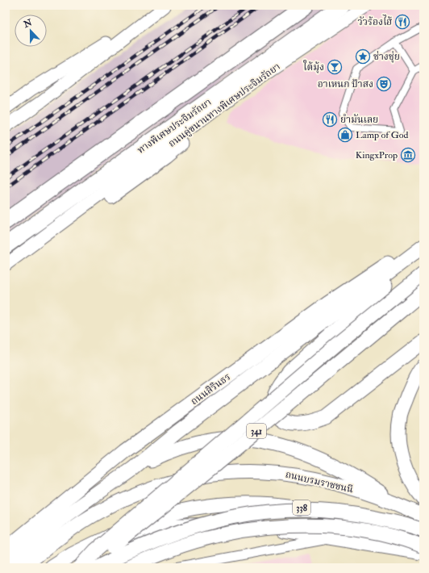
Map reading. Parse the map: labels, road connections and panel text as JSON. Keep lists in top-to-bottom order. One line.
{"streets":{"highway":["ทางพิเศษประจิมรัถยา"],"main road":["ถนนคู่ขนานทางพิเศษประจิมรัถยา","ถนนสิรินธร","341","ถนนบรมราชชนนี","338"]},"places":{"restaurant":["วัวร้องไฮ้","ยำมันเลย"],"place":["ช่างชุ่ย"],"bar":["ใต้มุ้ง"],"theatre":["อาเหนก ป้าสง"],"shop":["Lamp of God"],"museum":["KingxProp"]},"north":"top"}
